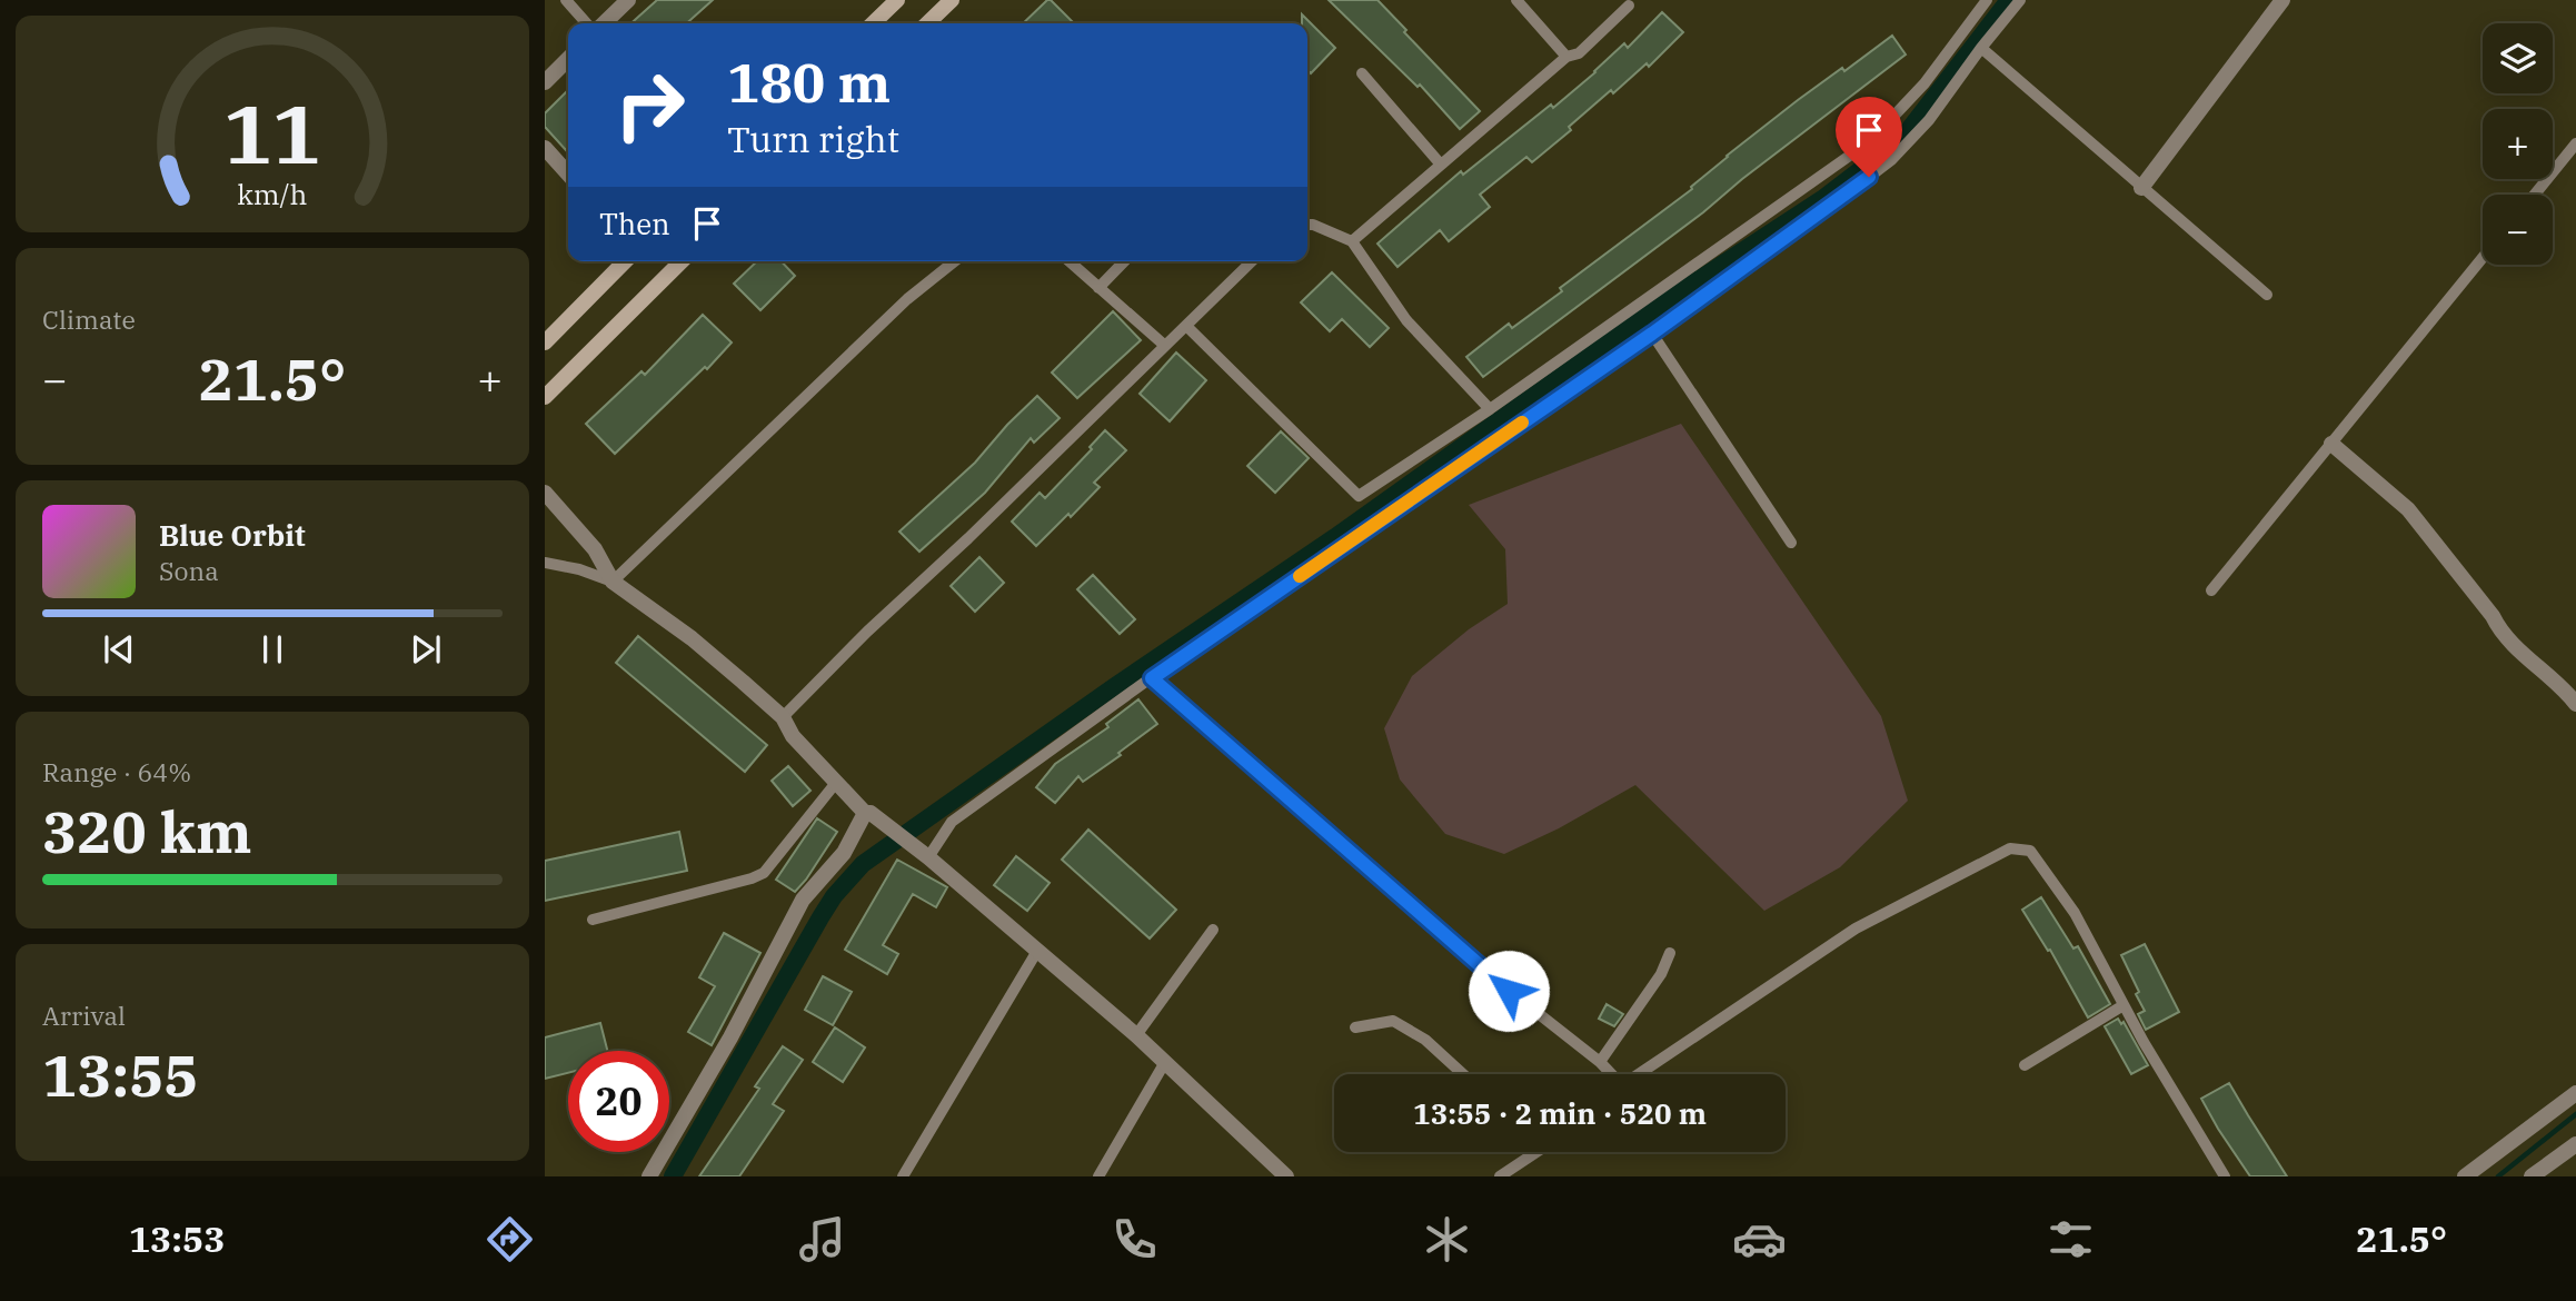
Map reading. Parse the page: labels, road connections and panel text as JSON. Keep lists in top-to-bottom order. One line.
{"page":{"map_buttons":["+","−"],"turn":["180 m","Turn right"],"then":"Then","tile":["Climate",["Range · 64%","320 km"],["Arrival","13:55"]],"heat":["−","21.5°","+"],"song":["Blue Orbit","Sona"],"limit":"20","trip":"13:55 · 2 min · 520 m","tabs":["13:53","21.5°"],"gauge":["11","km/h"]}}
